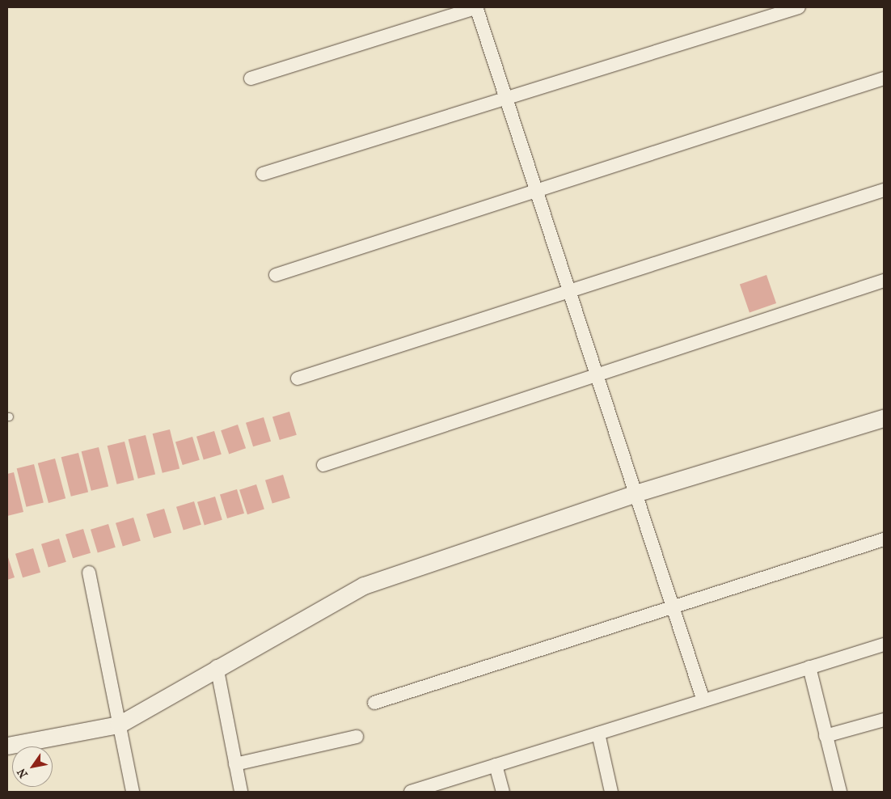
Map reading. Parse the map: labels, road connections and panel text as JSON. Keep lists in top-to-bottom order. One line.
{"north":"bottom left"}
